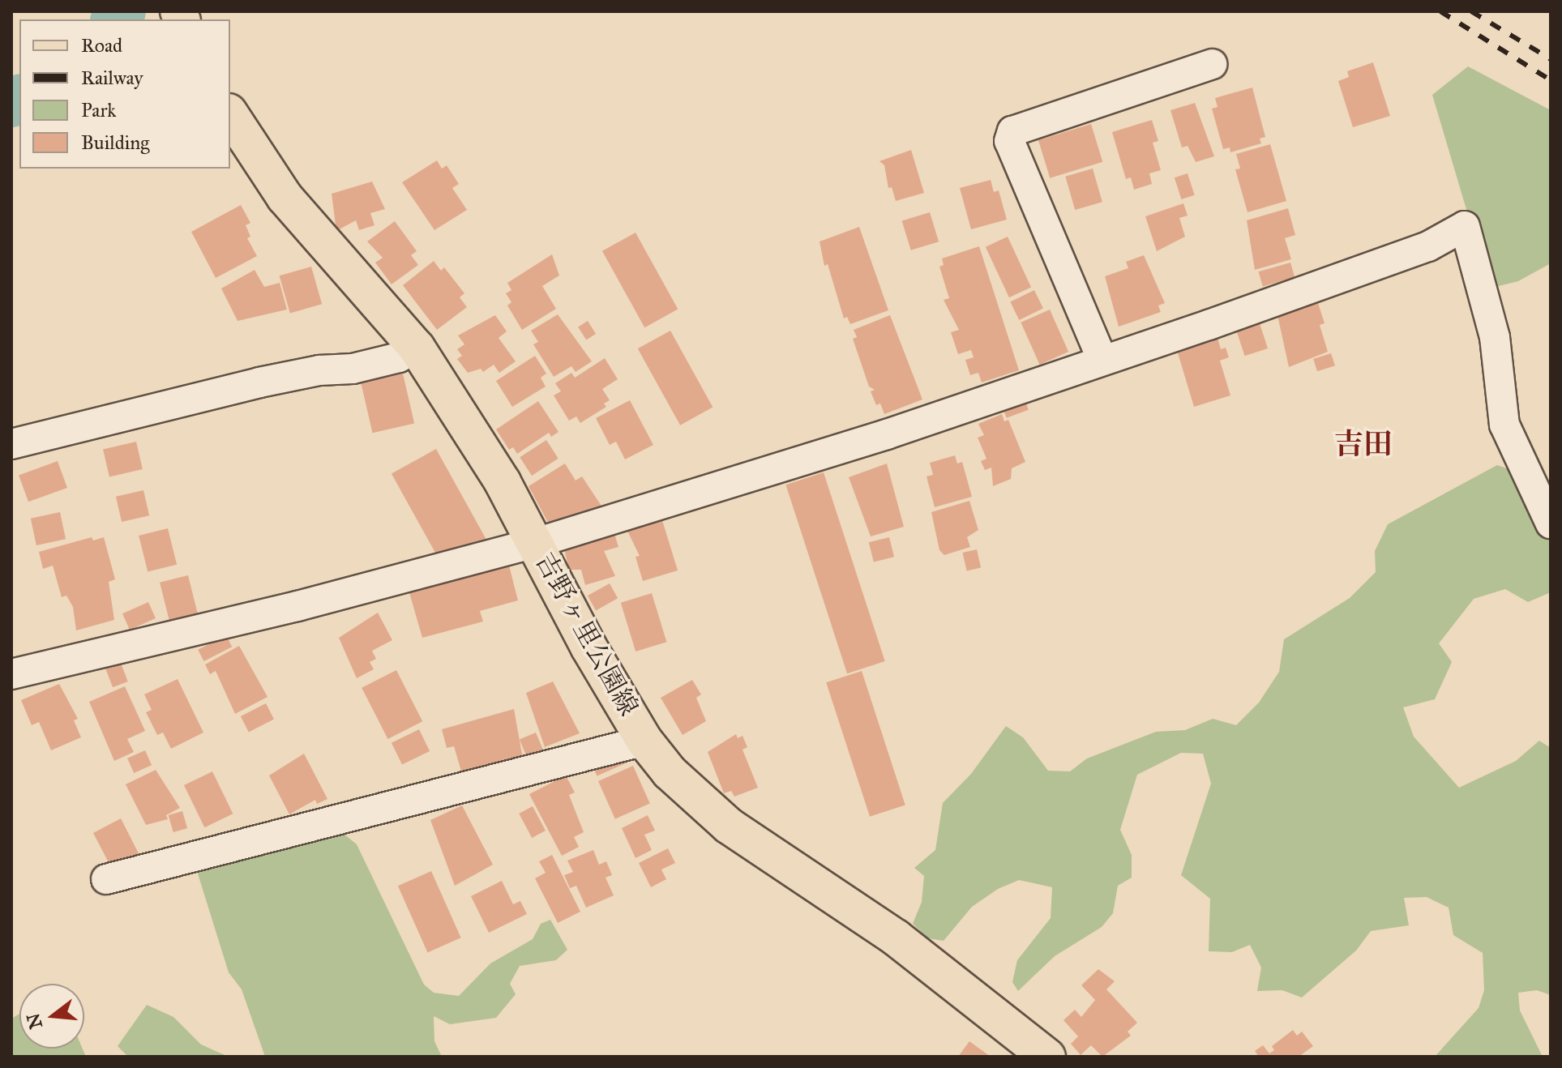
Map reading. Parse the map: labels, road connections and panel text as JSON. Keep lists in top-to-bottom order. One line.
{"streets":{"main road":["吉野ヶ里公園線"]},"districts":["吉田"],"legend":["Road","Railway","Park","Building"],"north":"left"}
